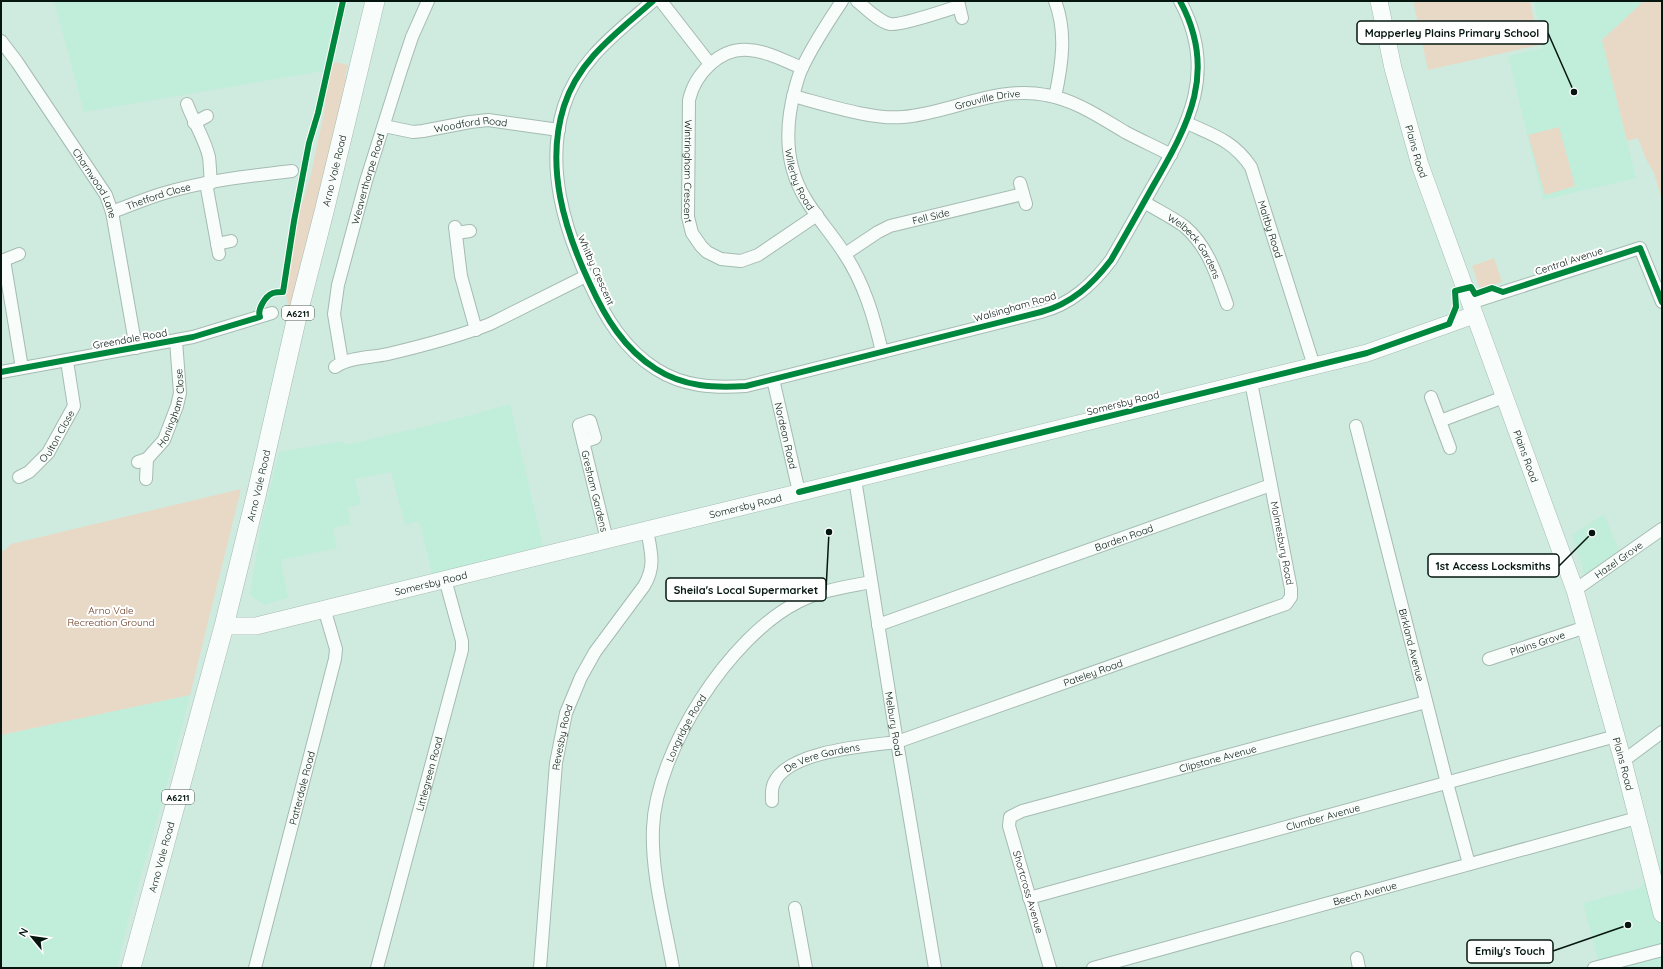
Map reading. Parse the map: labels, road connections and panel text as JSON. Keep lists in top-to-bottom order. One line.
{"streets":{"main road":["Arno Vale Road","A6211"],"street":["Grouville Drive","Woodford Road","Plains Road","Wintringham Crescent","Willerby Road","Weaverthorpe Road","Charnwood Lane","Thetford Close","Fell Side","Maltby Road","Welbeck Gardens","Central Avenue","Whitby Crescent","Walsingham Road","Greendale Road","Somersby Road","Honingham Close","Oulton Close","Nordean Road","Gresham Gardens","Barden Road","Malmesbury Road","Hazel Grove","Plains Grove","Birkland Avenue","Pateley Road","Melbury Road","Longridge Road","Revesby Road","Clipstone Avenue","De Vere Gardens","Littlegreen Road","Patterdale Road","Clumber Avenue","Shortcross Avenue","Beech Avenue"]},"crossings":[["Grouville Drive","Willerby Road"],["Grouville Drive","Walsingham Road"],["Woodford Road","Weaverthorpe Road"],["Woodford Road","Whitby Crescent"],["Plains Road","Central Avenue"],["Plains Road","Somersby Road"],["Plains Road","Hazel Grove"],["Plains Road","Plains Grove"],["Plains Road","Clumber Avenue"],["Plains Road","Beech Avenue"],["Arno Vale Road","Somersby Road"],["Wintringham Crescent","Willerby Road"],["Willerby Road","Fell Side"],["Willerby Road","Walsingham Road"],["Weaverthorpe Road","Whitby Crescent"],["Charnwood Lane","Thetford Close"],["Charnwood Lane","Greendale Road"],["Maltby Road","Walsingham Road"],["Maltby Road","Somersby Road"],["Welbeck Gardens","Walsingham Road"],["Central Avenue","Somersby Road"],["Whitby Crescent","Walsingham Road"],["Whitby Crescent","Nordean Road"],["Walsingham Road","Nordean Road"],["Greendale Road","Honingham Close"],["Greendale Road","Oulton Close"],["Somersby Road","Nordean Road"],["Somersby Road","Gresham Gardens"],["Somersby Road","Melbury Road"],["Somersby Road","Revesby Road"],["Somersby Road","Littlegreen Road"],["Somersby Road","Patterdale Road"],["Barden Road","Malmesbury Road"],["Barden Road","Melbury Road"],["Malmesbury Road","Pateley Road"],["Birkland Avenue","Clipstone Avenue"],["Birkland Avenue","Clumber Avenue"],["Birkland Avenue","Beech Avenue"],["Pateley Road","Melbury Road"],["Pateley Road","De Vere Gardens"],["Melbury Road","Longridge Road"],["Melbury Road","De Vere Gardens"],["Clipstone Avenue","Shortcross Avenue"],["Clumber Avenue","Shortcross Avenue"]],"parks":["Arno Vale Recreation Ground"],"places":["Mapperley Plains Primary School","Sheila's Local Supermarket","1st Access Locksmiths","Emily's Touch"],"north":"top left"}
